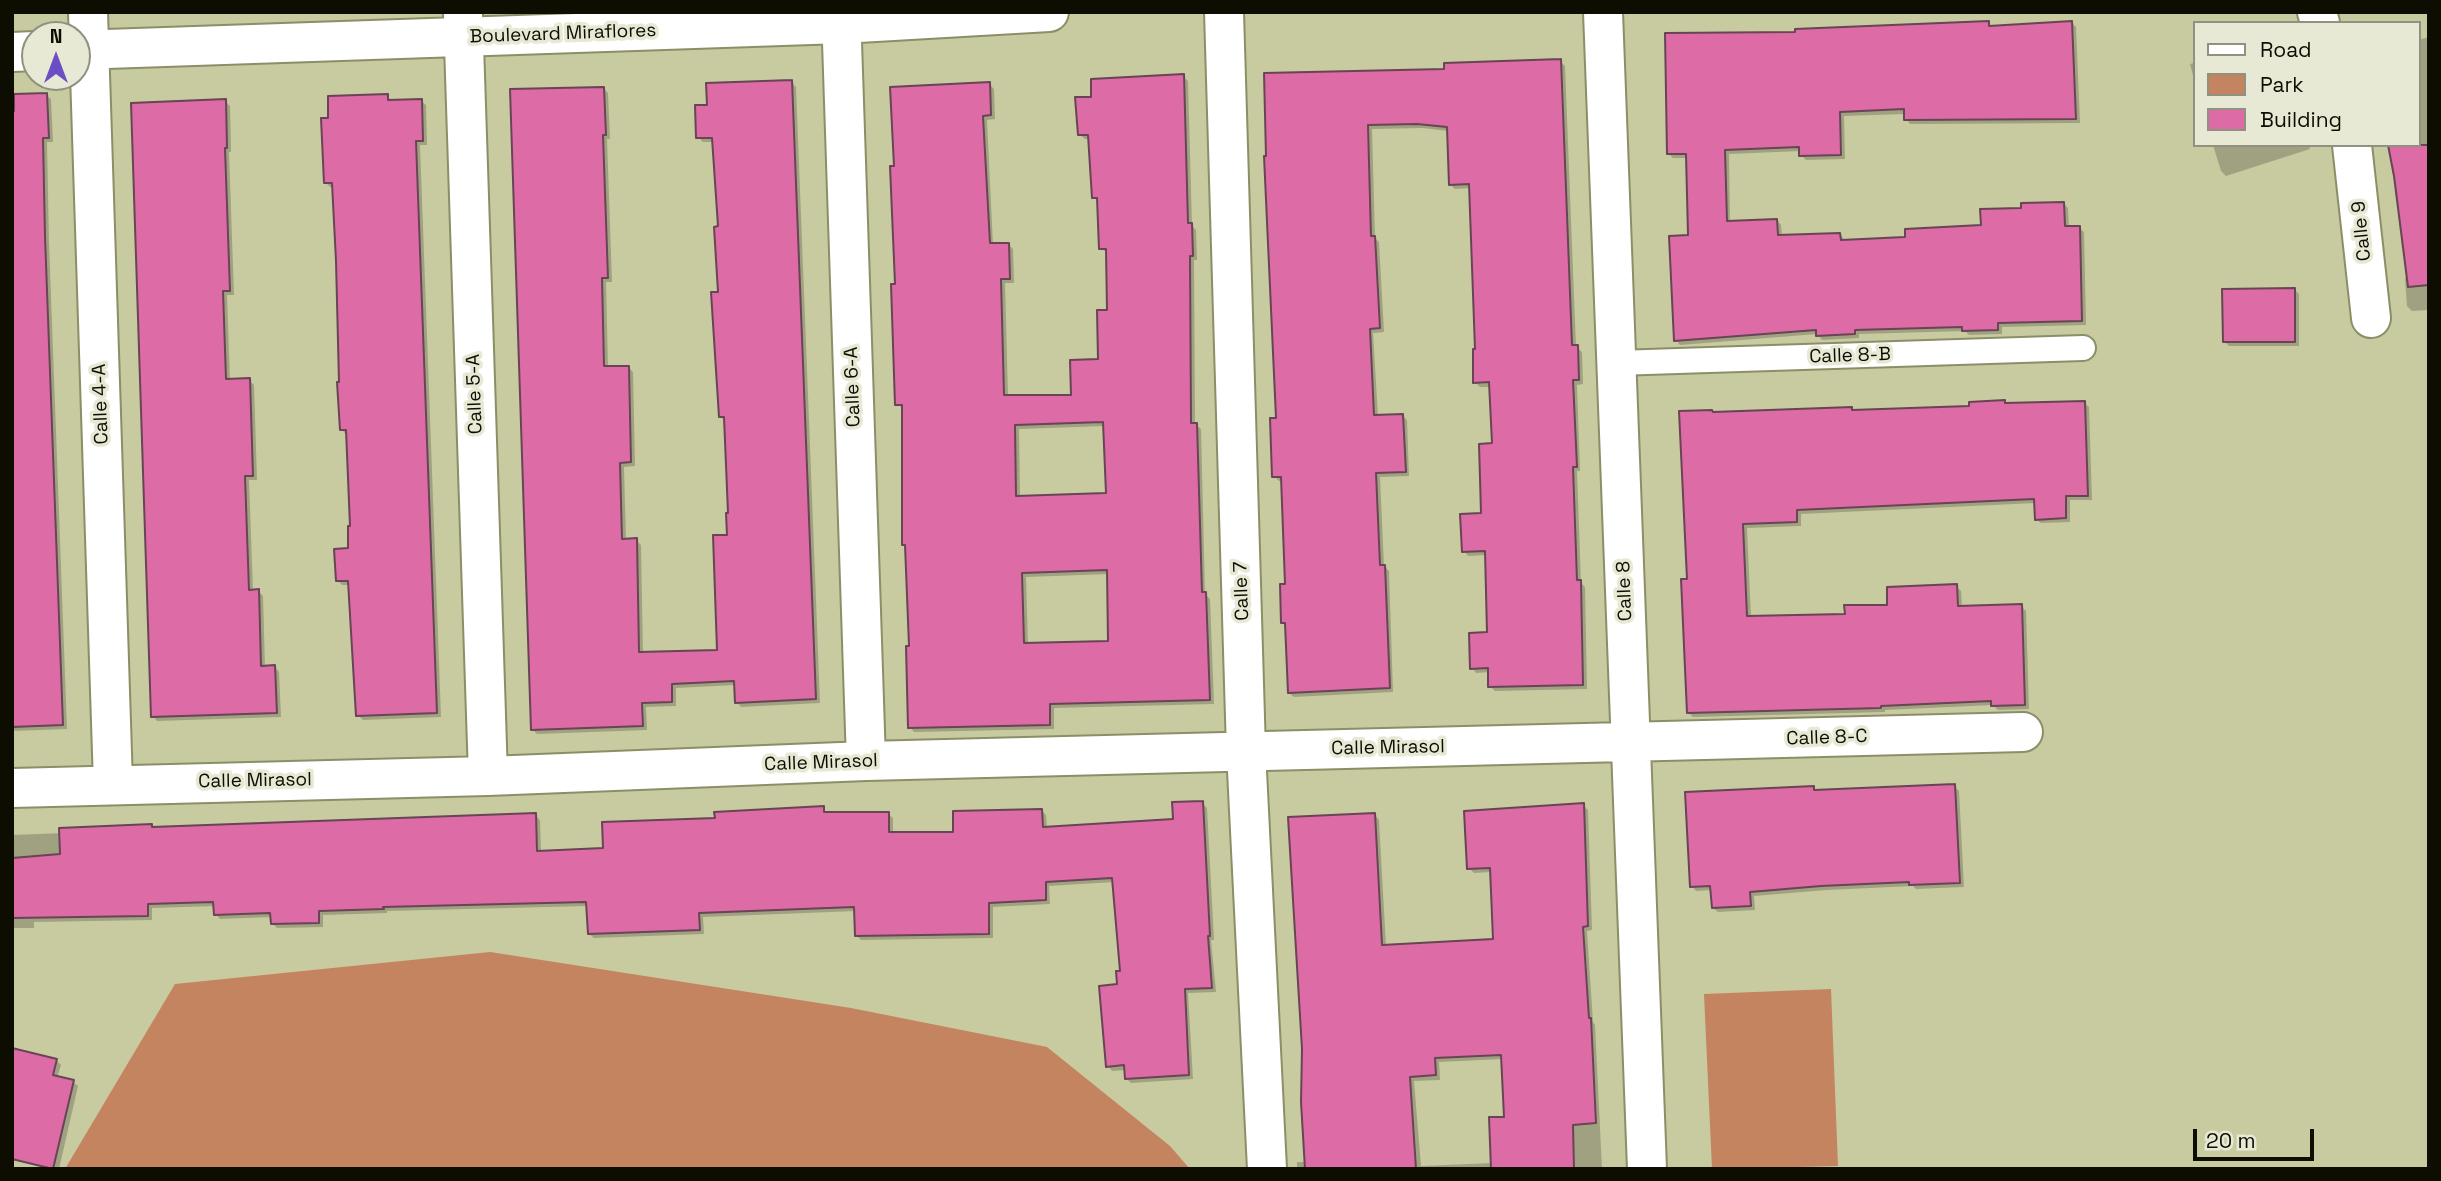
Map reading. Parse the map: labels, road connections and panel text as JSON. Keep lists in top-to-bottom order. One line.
{"streets":{"street":["Boulevard Miraflores","Calle 9","Calle 6-A","Calle 5-A","Calle 4-A","Calle 7","Calle 8","Calle 8-C","Calle Mirasol"],"lane":["Calle 8-B"]},"crossings":[["Boulevard Miraflores","Calle 6-A"],["Boulevard Miraflores","Calle 5-A"],["Calle 8-B","Calle 8"],["Calle 6-A","Calle Mirasol"],["Calle 5-A","Calle Mirasol"],["Calle 4-A","Calle Mirasol"],["Calle 7","Calle Mirasol"],["Calle 8","Calle 8-C"],["Calle 8","Calle Mirasol"],["Calle 8-C","Calle Mirasol"]],"legend":["Road","Park","Building"],"scale_bar":"20 m","north":"top"}
